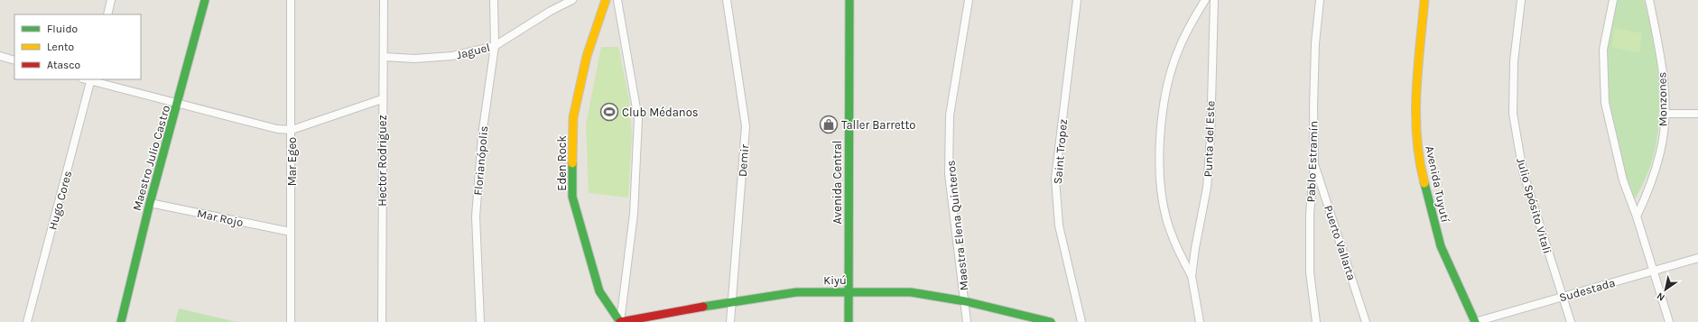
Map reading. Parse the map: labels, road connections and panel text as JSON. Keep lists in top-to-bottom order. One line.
{"streets":{"street":["Jaguel","Monzones","Punta del Este","Saint Tropez","Maestro Julio Castro","Hector Rodriguez","Florianópolis","Demir","Mar Egeo","Pablo Estramín","Eden Rock","Avenida Central","Avenida Tuyutí","Hugo Cores","Julio Spósito Vitali","Mar Rojo","Maestra Elena Quinteros","Puerto Vallarta","Kiyú","Sudestada"]},"crossings":[["Jaguel","Hector Rodriguez"],["Jaguel","Florianópolis"],["Maestro Julio Castro","Mar Rojo"],["Demir","Kiyú"],["Mar Egeo","Mar Rojo"],["Pablo Estramín","Puerto Vallarta"],["Eden Rock","Kiyú"],["Avenida Central","Kiyú"],["Avenida Tuyutí","Sudestada"],["Julio Spósito Vitali","Sudestada"],["Maestra Elena Quinteros","Kiyú"]],"places":{"sports":["Club Médanos"],"shop":["Taller Barretto"]},"legend":["Fluido","Lento","Atasco"],"north":"bottom left"}
